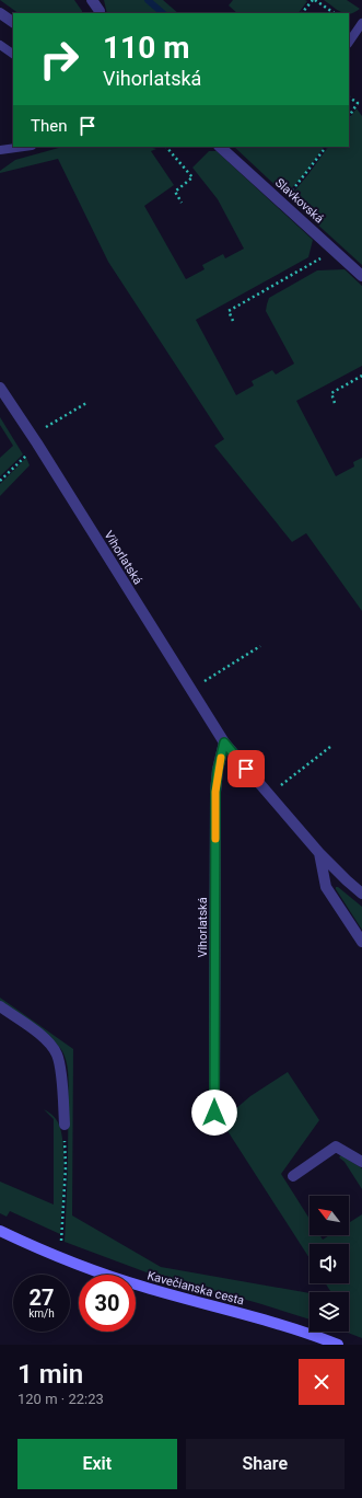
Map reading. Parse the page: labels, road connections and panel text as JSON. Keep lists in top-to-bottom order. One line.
{"streets":{"street":["Slavkovská","Vihorlatská","Kavečianska cesta"]},"north":"top left","page":{"turn":["110 m","Vihorlatská"],"then":"Then","speed":"27 km/h","limit":"30","heading":["1 min","120 m · 22:23"],"buttons":["Exit","Share"]}}
